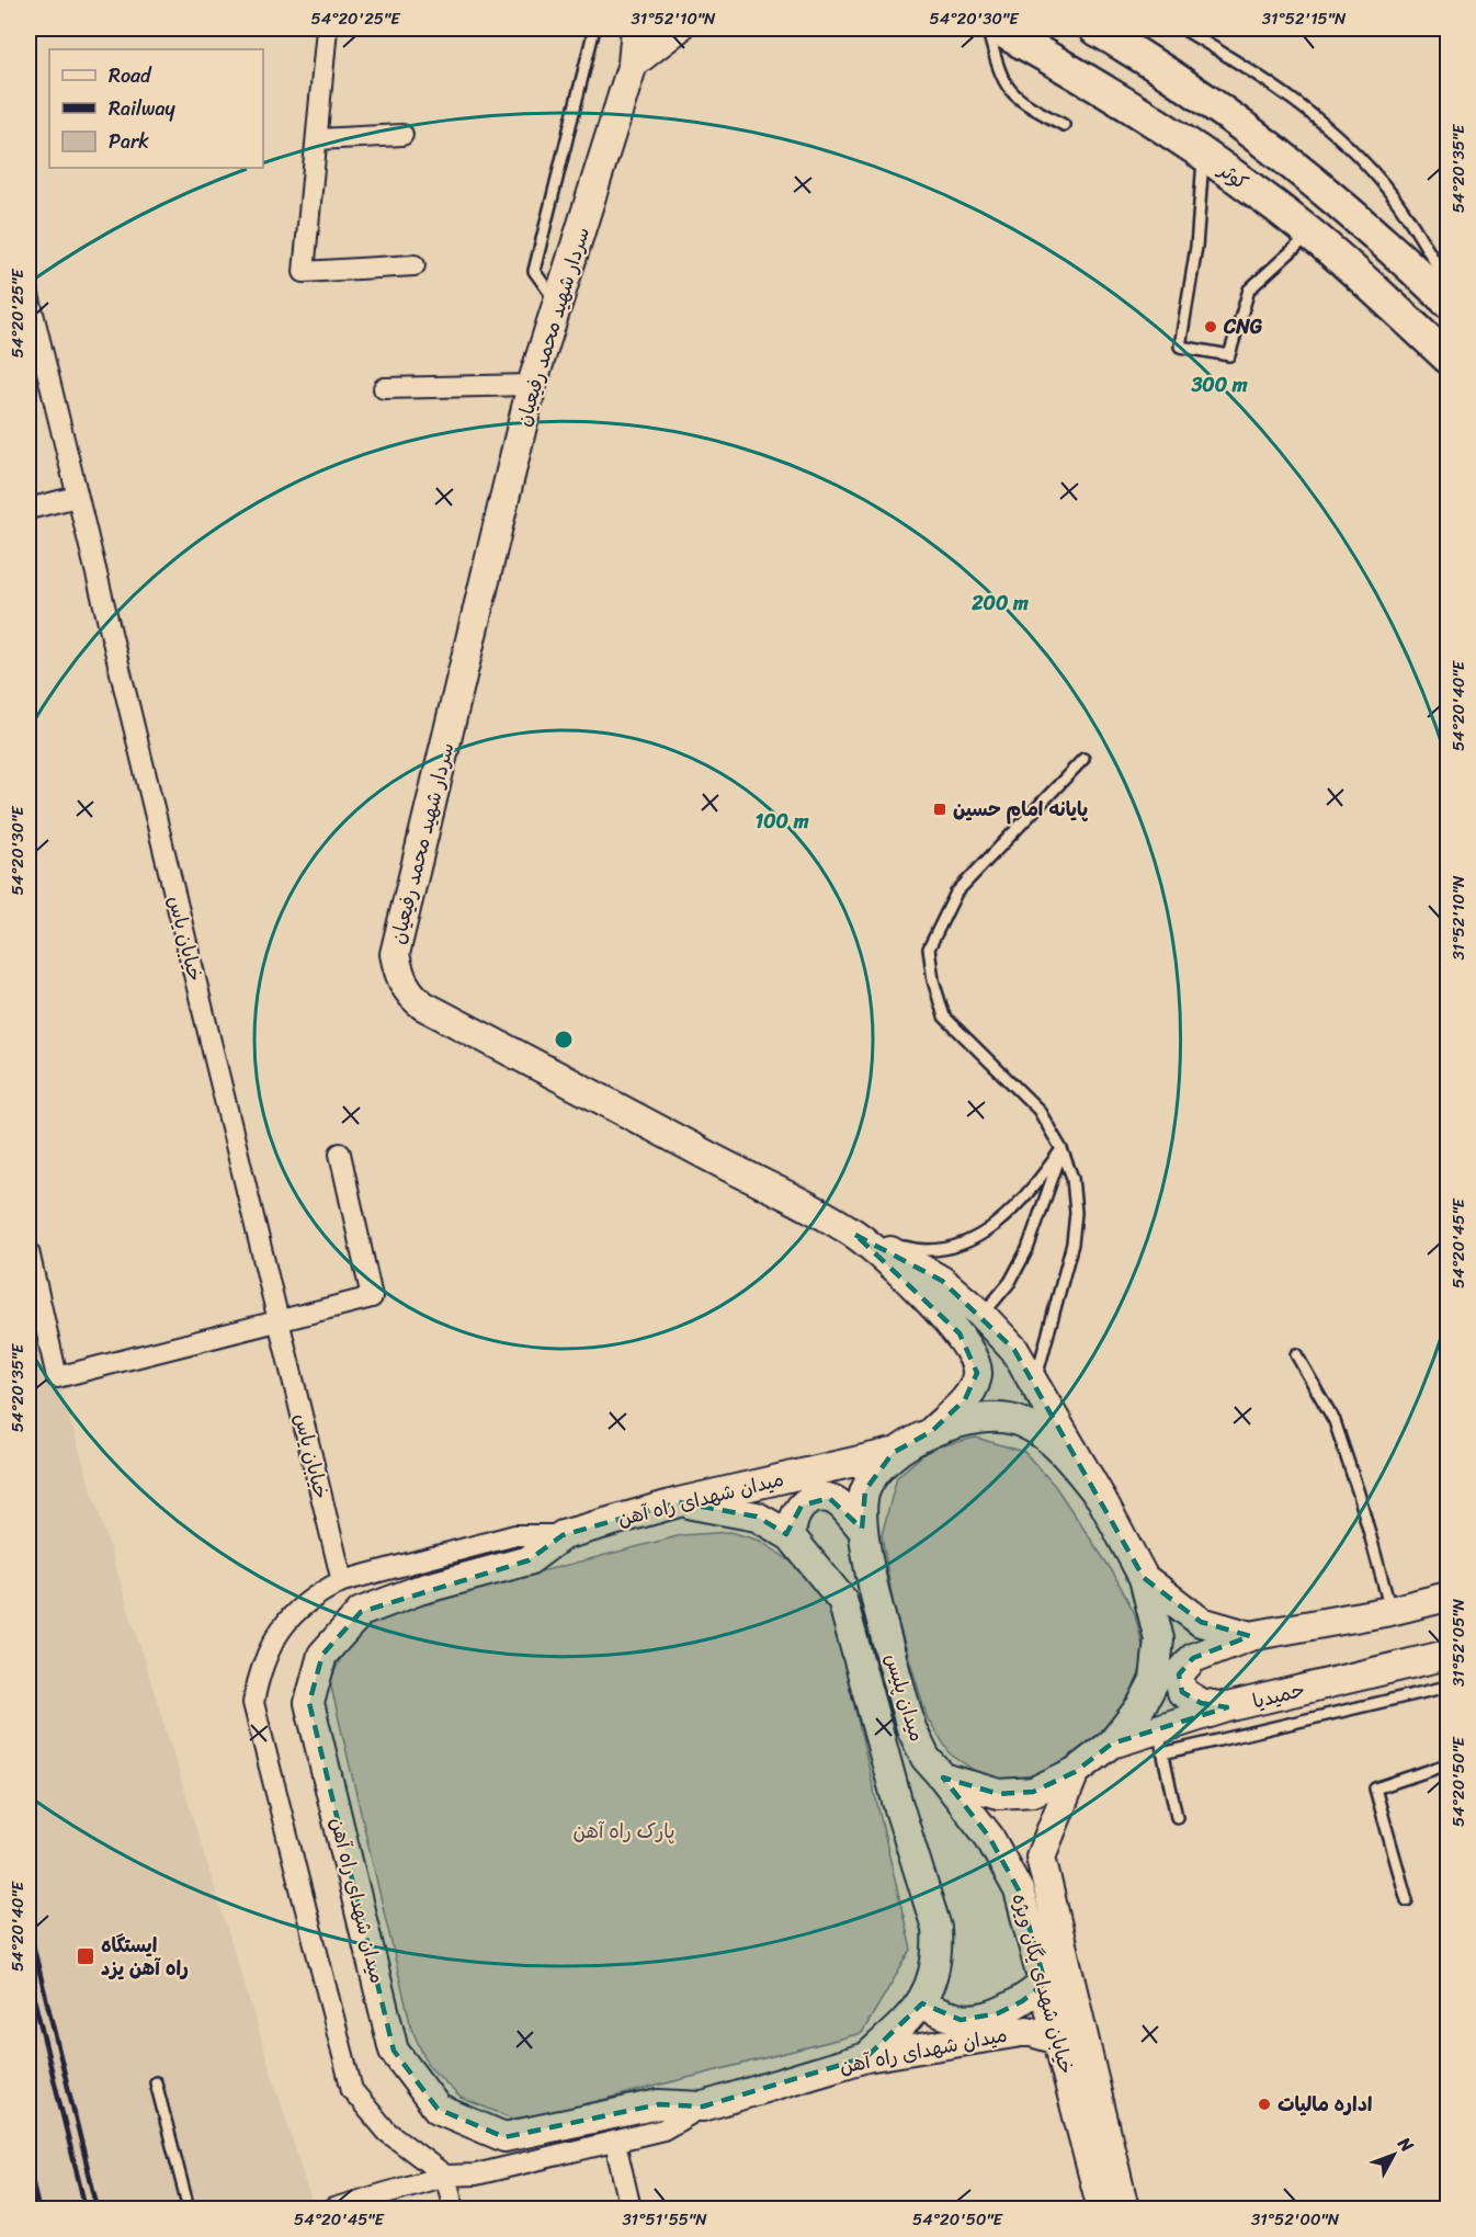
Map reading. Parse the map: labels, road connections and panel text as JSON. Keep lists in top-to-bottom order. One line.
{"streets":{"main road":["کوثر","سردار شهید محمد رفیعیان","میدان شهدای راه آهن","حمیدیا","میدان پلیس","خیابان شهدای یگان ویژه"],"street":["خیابان یاس"]},"crossings":[["سردار شهید محمد رفیعیان","میدان پلیس"],["میدان شهدای راه آهن","میدان پلیس"],["میدان شهدای راه آهن","خیابان شهدای یگان ویژه"],["حمیدیا","میدان پلیس"],["میدان پلیس","خیابان شهدای یگان ویژه"]],"parks":["پارک راه آهن"],"places":{"other":["CNG","اداره مالیات"],"transit":["پایانه امام حسین","ایستگاه راه آهن یزد"]},"legend":["Road","Railway","Park"],"north":"top right","coordinates":["54°20'25\"E","31°52'10\"N","54°20'30\"E","31°52'15\"N","54°20'35\"E","54°20'40\"E","54°20'45\"E","31°52'05\"N","54°20'50\"E","31°51'55\"N","31°52'00\"N"],"rings":["300 m","200 m","100 m"]}
